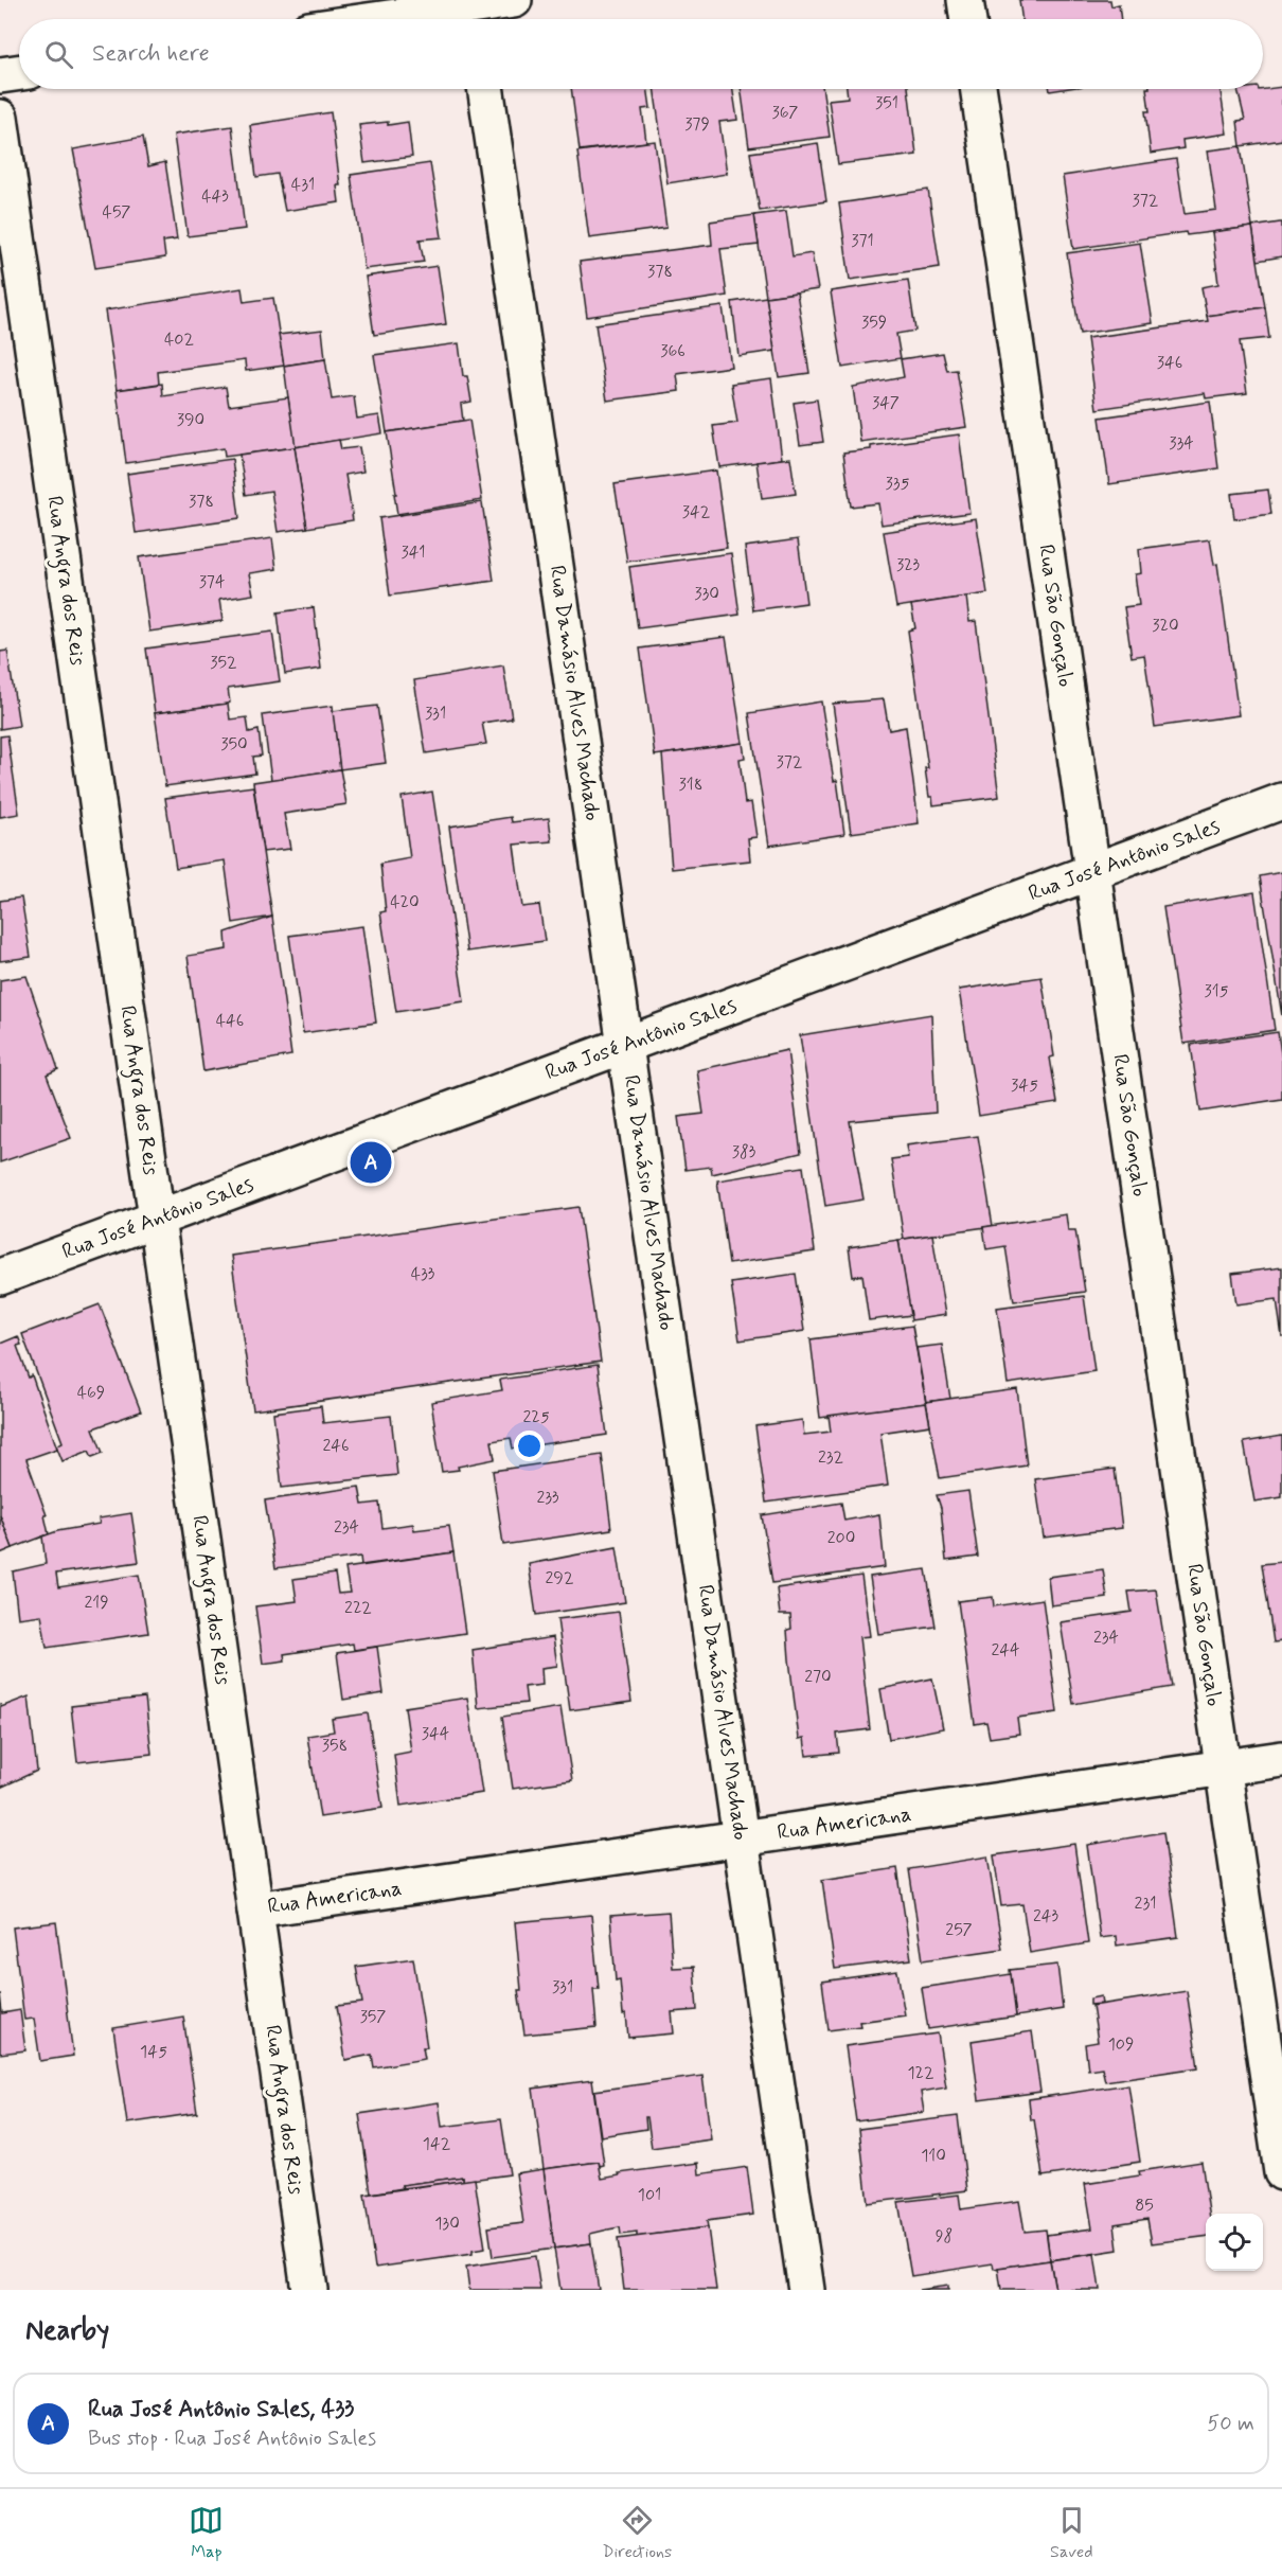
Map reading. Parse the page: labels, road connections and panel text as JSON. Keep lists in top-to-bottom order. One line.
{"streets":{"street":["Rua Angra dos Reis","Rua São Gonçalo","Rua Damásio Alves Machado","Rua José Antônio Sales","Rua Americana"]},"crossings":[["Rua Angra dos Reis","Rua José Antônio Sales"],["Rua Angra dos Reis","Rua Americana"],["Rua São Gonçalo","Rua José Antônio Sales"],["Rua São Gonçalo","Rua Americana"],["Rua Damásio Alves Machado","Rua José Antônio Sales"],["Rua Damásio Alves Machado","Rua Americana"]],"house_numbers":["351","367","379","431","443","372","457","371","378","359","402","366","346","347","390","334","335","378","342","341","323","374","330","320","352","331","350","372","318","420","315","446","345","383","433","469","225","246","232","233","234","200","292","219","222","234","244","270","344","358","231","243","257","331","357","109","145","122","142","110","101","85","130","98"],"page":{"search":"Search here","pins":"A","heading":"Nearby","list":[{"mark":"A","name":"Rua José Antônio Sales, 433","note":"Bus stop · Rua José Antônio Sales","value":"50 m"}],"nav":["Map","Directions","Saved"]}}
